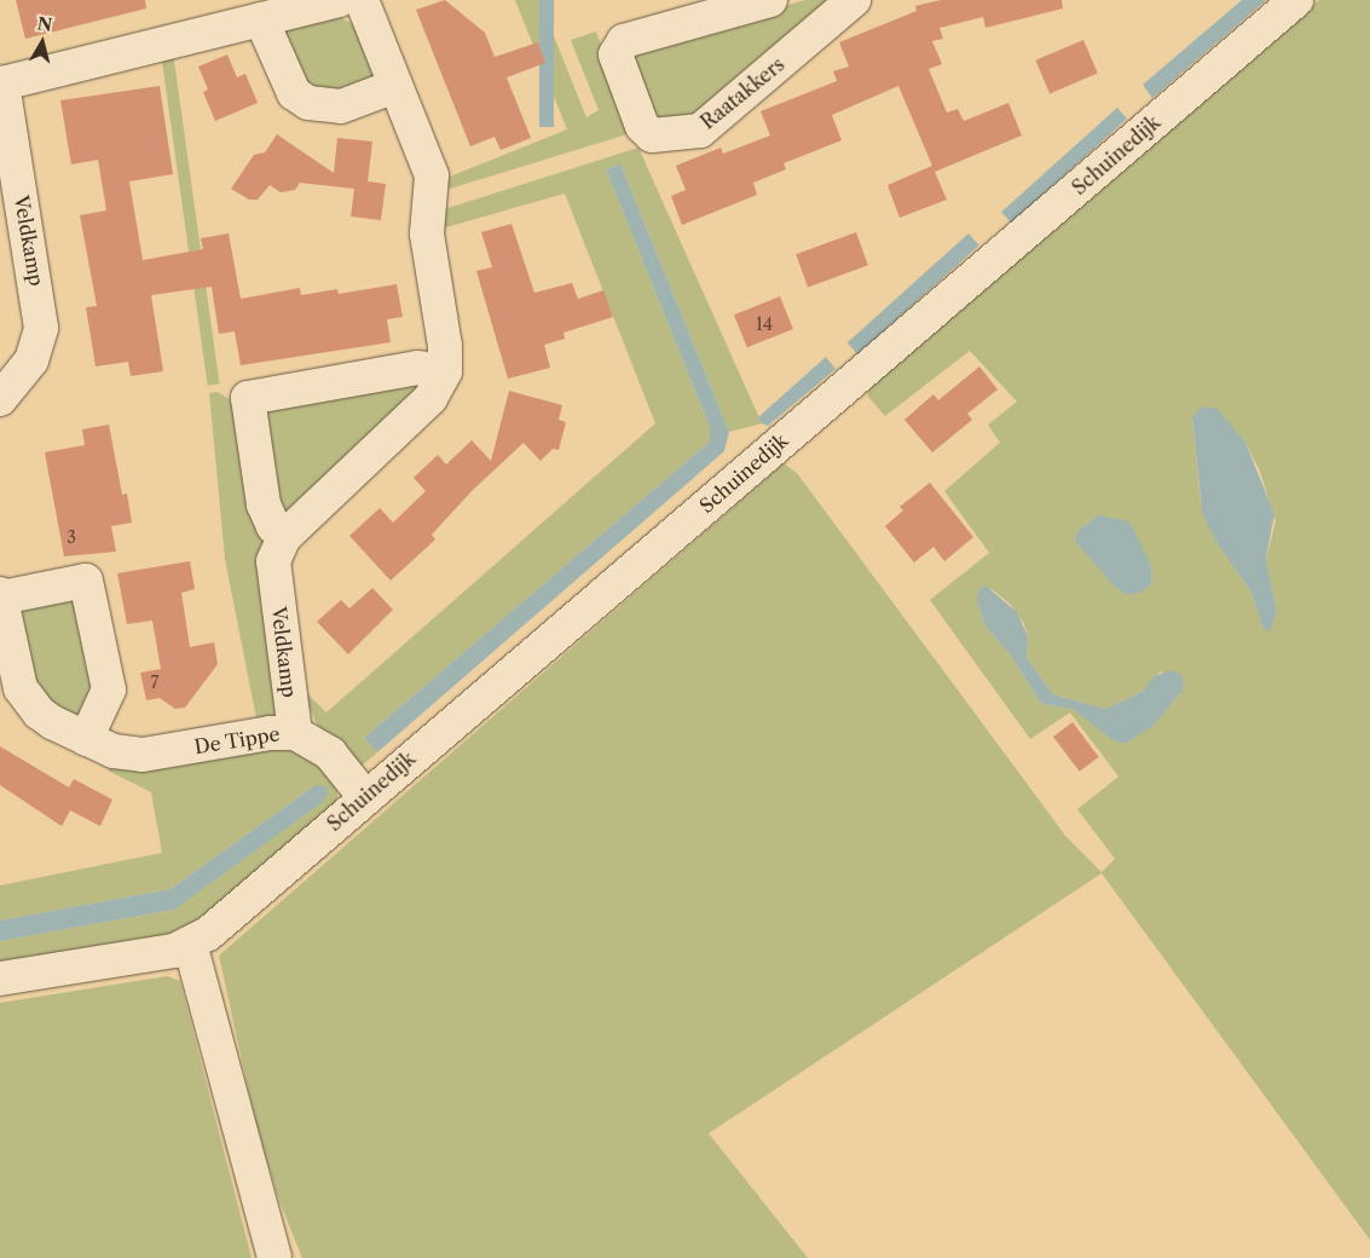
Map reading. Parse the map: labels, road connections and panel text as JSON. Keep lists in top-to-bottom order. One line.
{"streets":{"street":["Raatakkers","Schuinedijk","Veldkamp","De Tippe"]},"crossings":[["Schuinedijk","De Tippe"],["Veldkamp","De Tippe"]],"house_numbers":["14","3","7"],"north":"top"}
